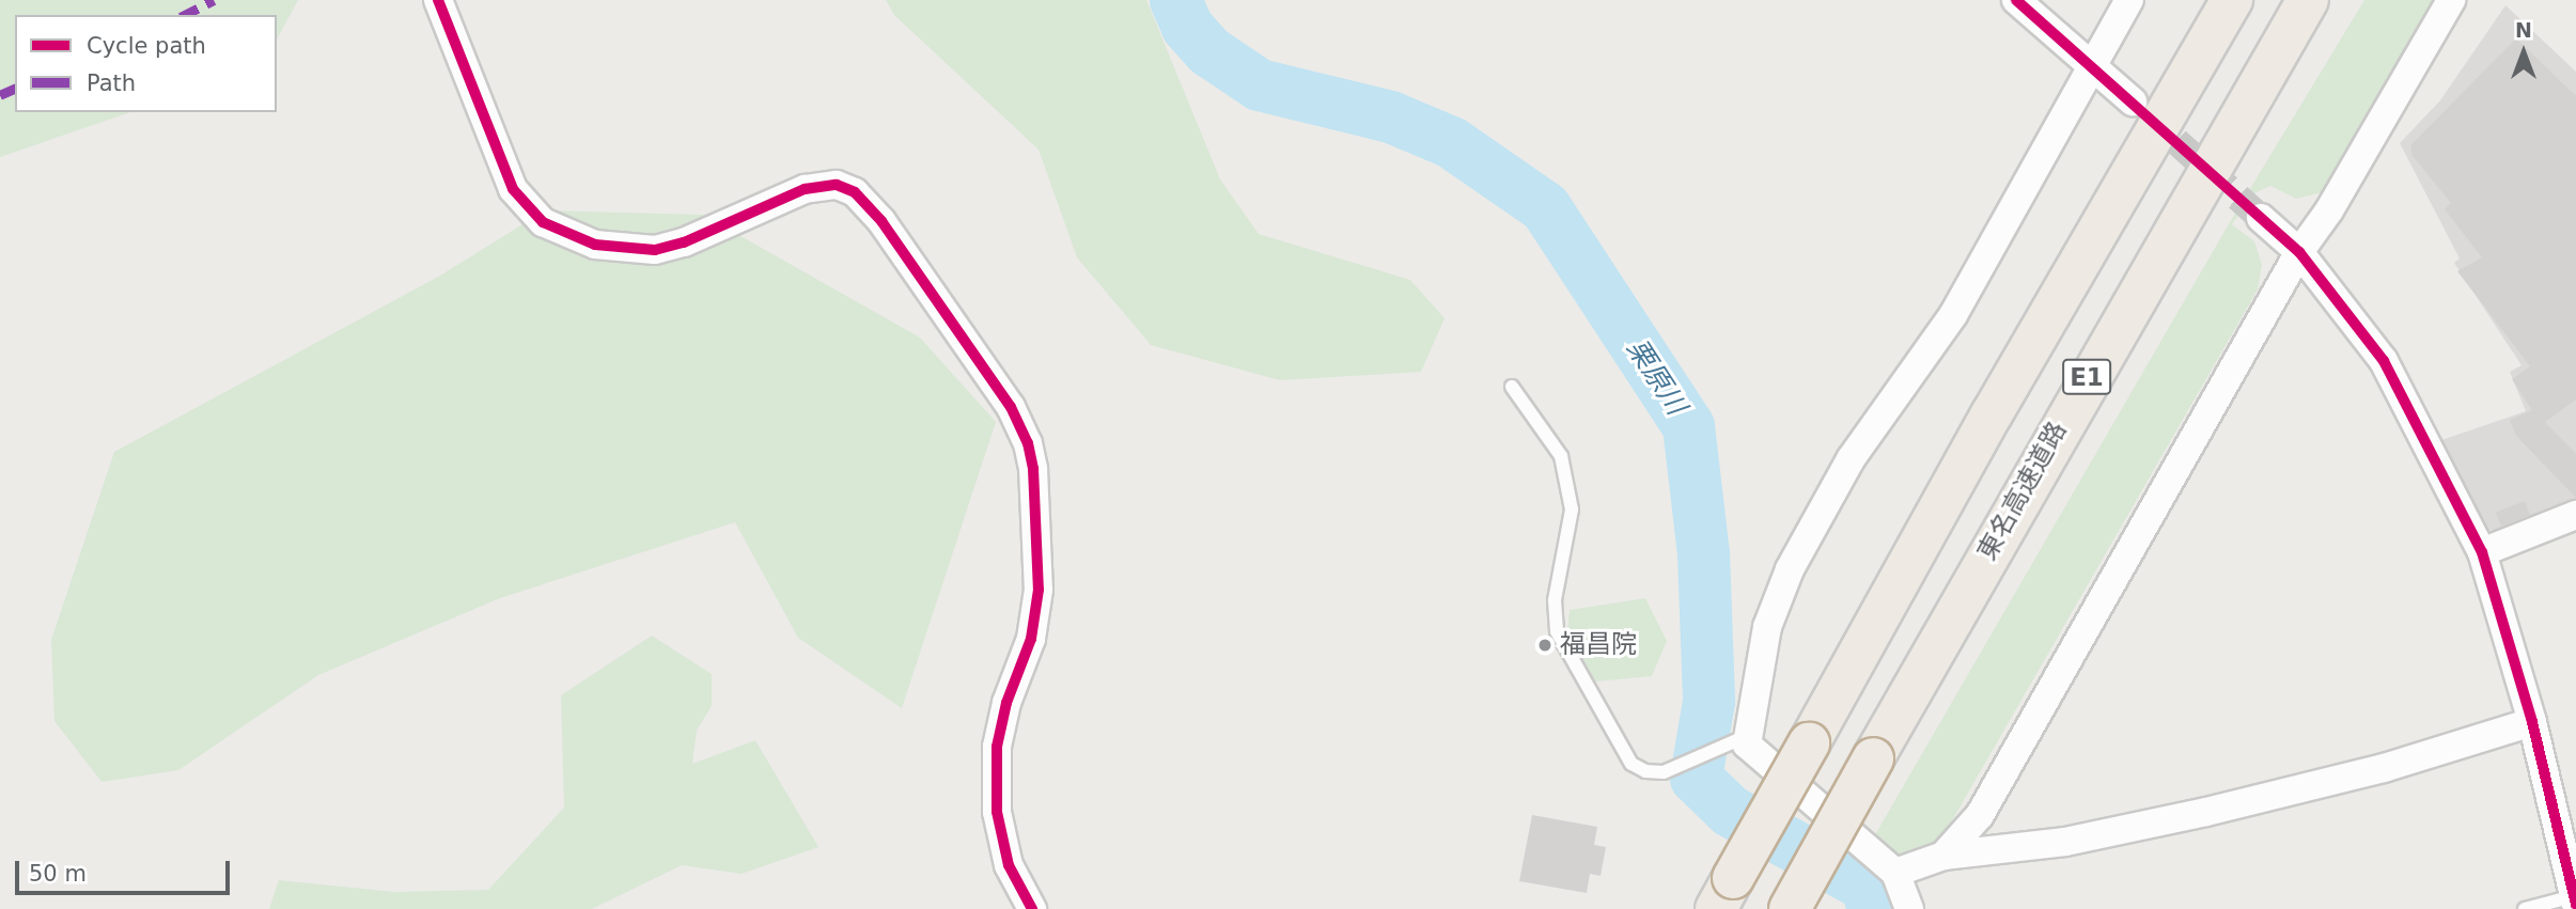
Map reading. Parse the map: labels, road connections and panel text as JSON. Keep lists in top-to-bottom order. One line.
{"streets":{"highway":["E1","東名高速道路"]},"water":["栗原川"],"places":["福昌院"],"legend":["Cycle path","Path"],"scale_bar":"50 m","north":"top"}
